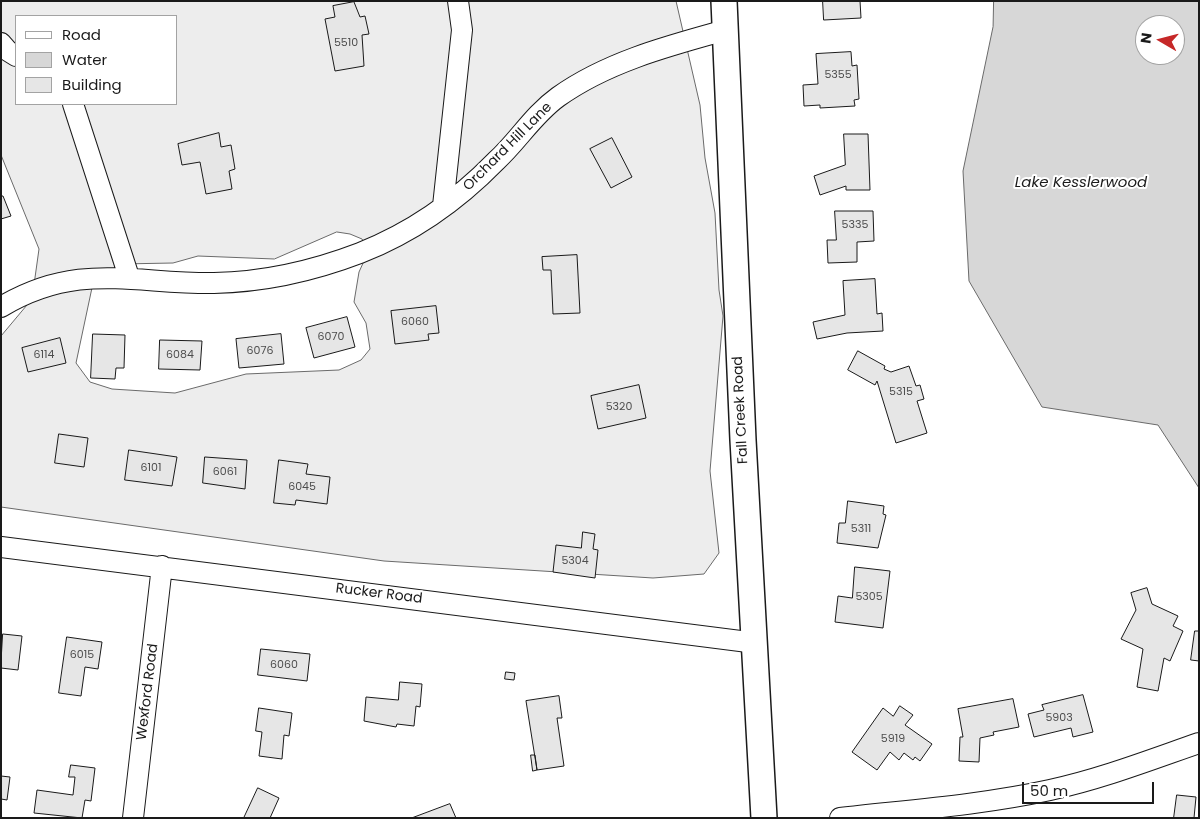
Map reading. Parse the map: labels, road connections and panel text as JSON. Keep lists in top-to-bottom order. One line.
{"streets":{"main road":["Fall Creek Road"],"street":["Orchard Hill Lane","Rucker Road","Wexford Road"]},"crossings":[["Orchard Hill Lane","Fall Creek Road"],["Fall Creek Road","Rucker Road"],["Rucker Road","Wexford Road"]],"water":["Lake Kesslerwood"],"house_numbers":["5510","5355","5335","6060","6070","6076","6114","6084","5315","5320","6101","6061","6045","5311","5304","5305","6015","6060","5903","5919"],"legend":["Road","Water","Building"],"scale_bar":"50 m","north":"left"}
